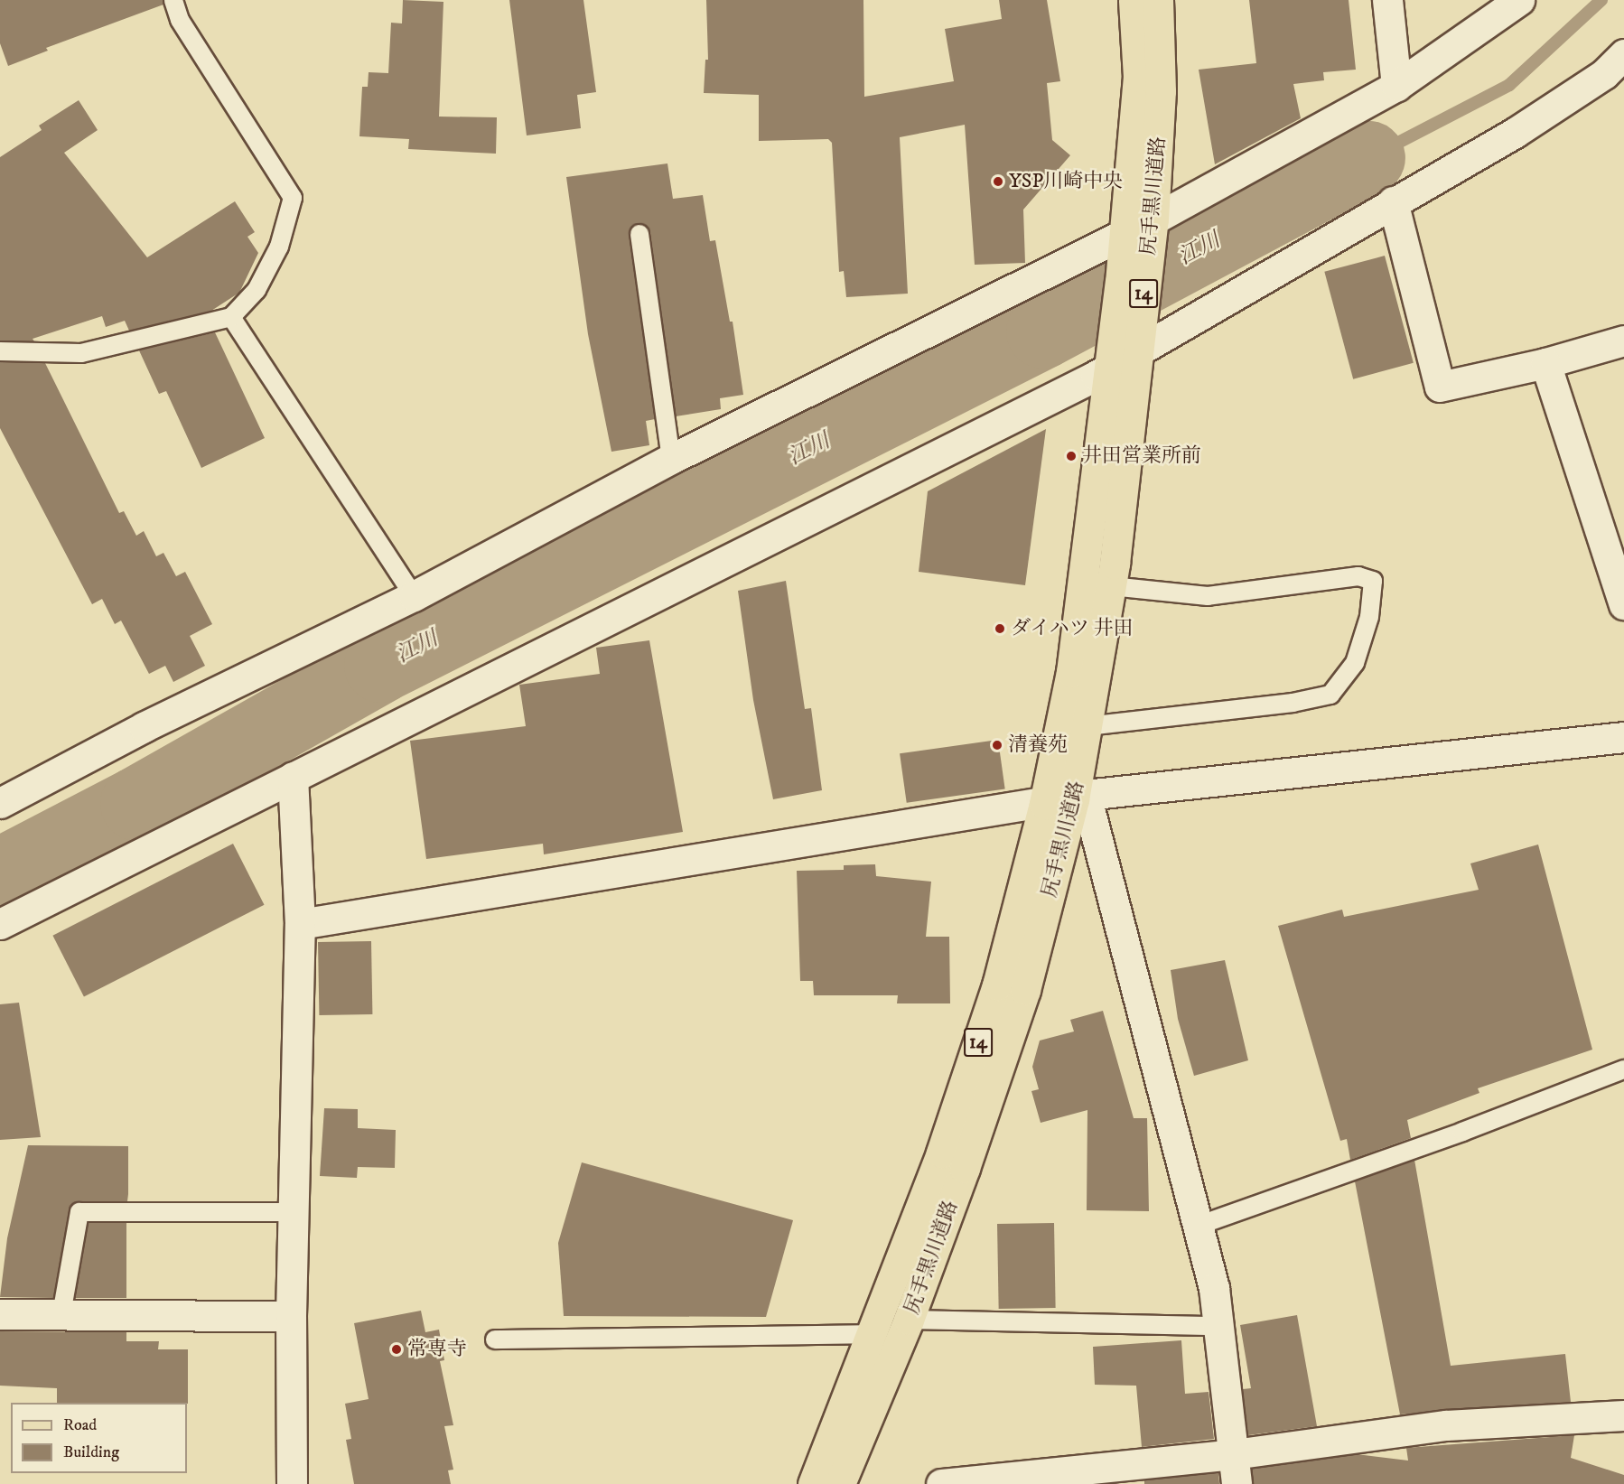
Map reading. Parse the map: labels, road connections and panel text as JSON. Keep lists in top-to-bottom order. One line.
{"streets":{"main road":["尻手黒川道路","14"]},"water":["江川"],"places":["YSP川崎中央","井田営業所前","ダイハツ 井田","清養苑","常専寺"],"legend":["Road","Building"]}
